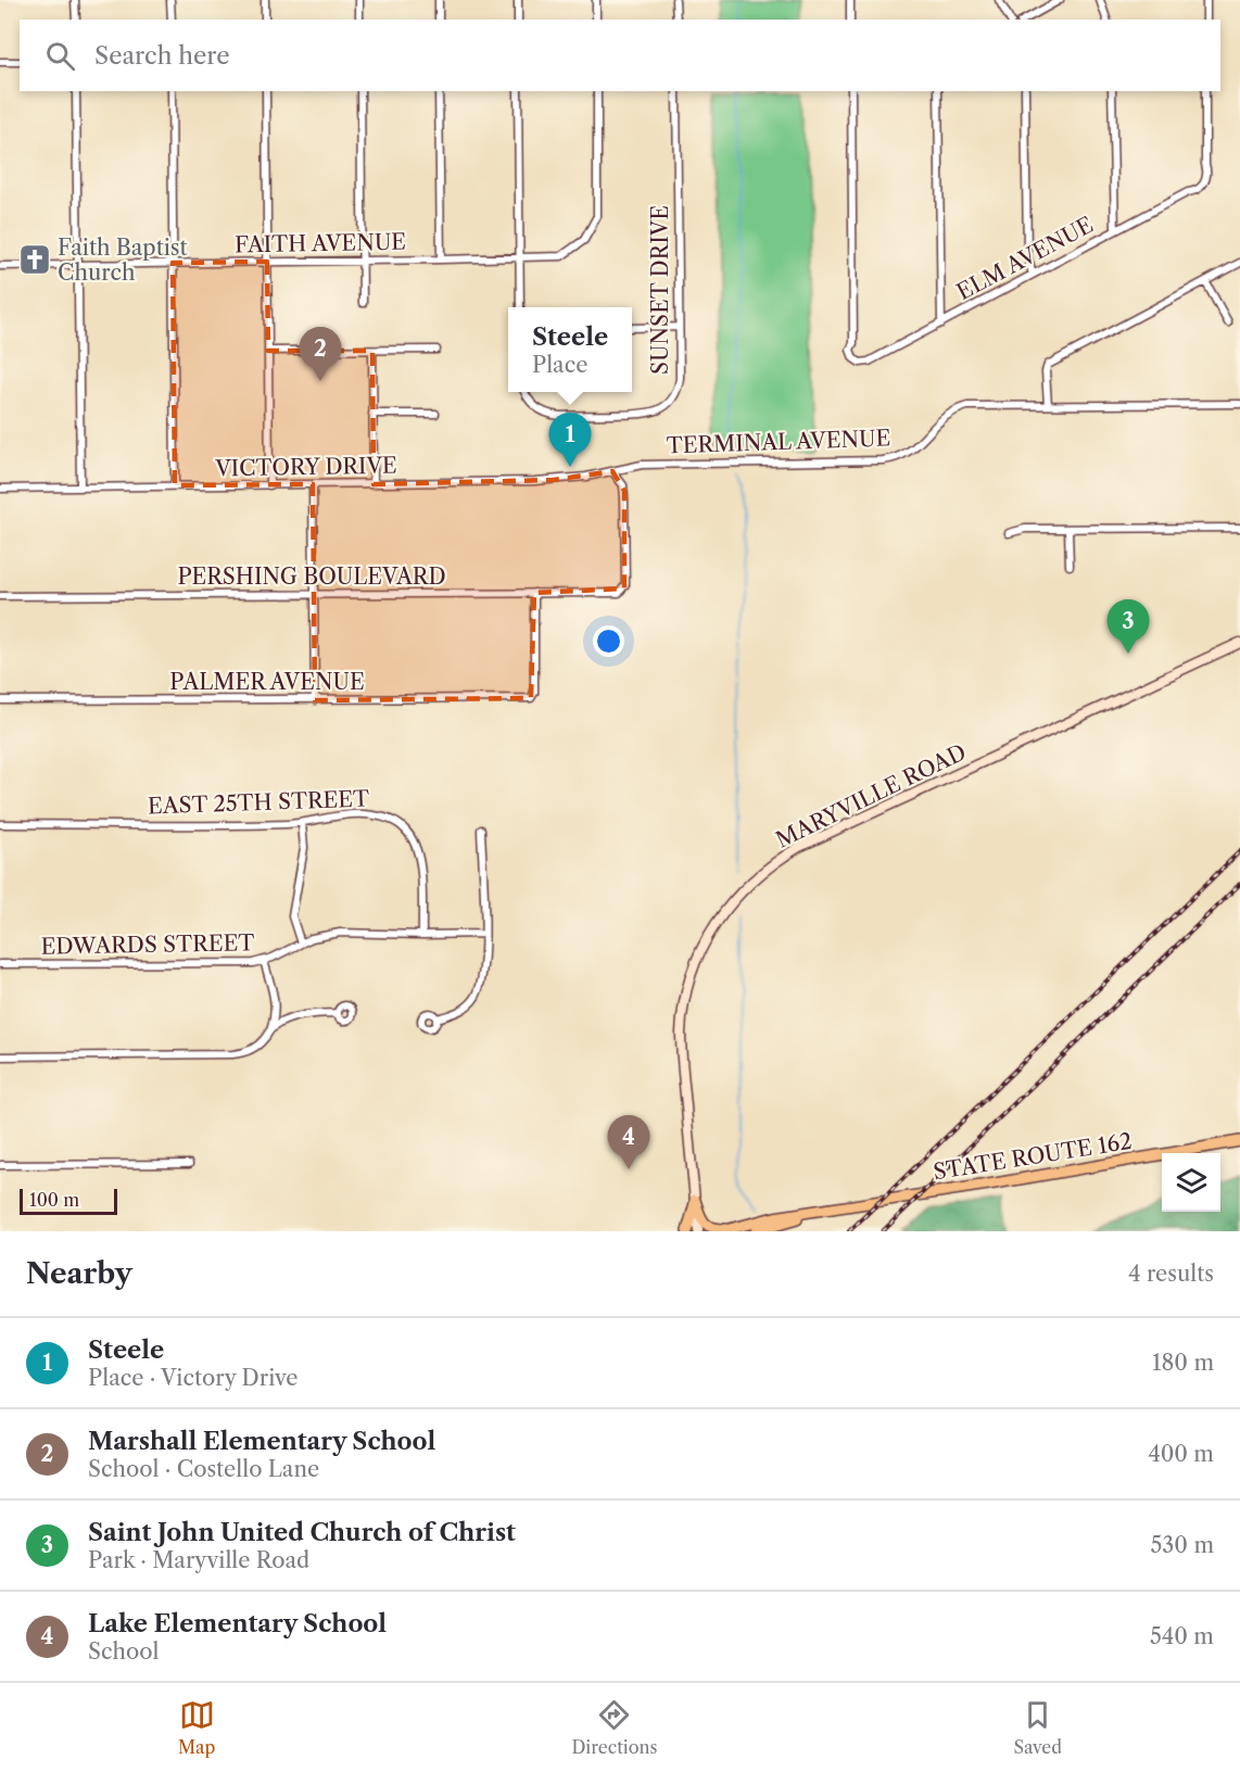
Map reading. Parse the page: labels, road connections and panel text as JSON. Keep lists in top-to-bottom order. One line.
{"streets":{"main road":["MARYVILLE ROAD","STATE ROUTE 162"],"street":["FAITH AVENUE","ELM AVENUE","SUNSET DRIVE","TERMINAL AVENUE","VICTORY DRIVE","PERSHING BOULEVARD","PALMER AVENUE","EAST 25TH STREET","EDWARDS STREET"]},"crossings":[["TERMINAL AVENUE","VICTORY DRIVE"],["TERMINAL AVENUE","PERSHING BOULEVARD"],["VICTORY DRIVE","PERSHING BOULEVARD"],["PERSHING BOULEVARD","PALMER AVENUE"],["EAST 25TH STREET","EDWARDS STREET"]],"places":{"church":["Faith Baptist Church"]},"scale_bar":"100 m","page":{"search":"Search here","popup":["Steele","Place"],"pins":["2","1","3","4"],"scale":"100 m","heading":["Nearby","4 results"],"list":[{"mark":"1","name":"Steele","note":"Place · Victory Drive","value":"180 m"},{"mark":"2","name":"Marshall Elementary School","note":"School · Costello Lane","value":"400 m"},{"mark":"3","name":"Saint John United Church of Christ","note":"Park · Maryville Road","value":"530 m"},{"mark":"4","name":"Lake Elementary School","note":"School","value":"540 m"}],"nav":["Map","Directions","Saved"]}}
